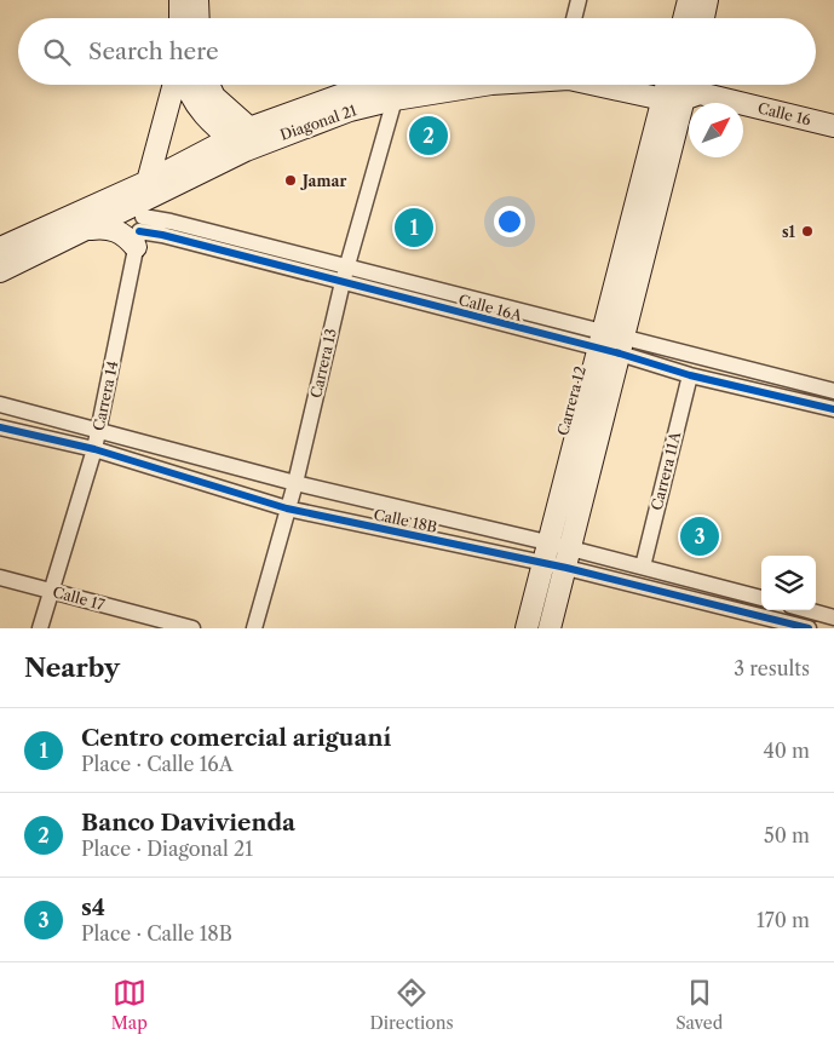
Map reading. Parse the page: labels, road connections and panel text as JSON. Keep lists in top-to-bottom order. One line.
{"streets":{"main road":["Calle 16","Diagonal 21","Carrera 12"],"street":["Calle 16A","Carrera 13","Carrera 14","Carrera 11A","Calle 18B","Calle 17"]},"crossings":[["Calle 16","Carrera 12"],["Diagonal 21","Calle 16A"],["Diagonal 21","Carrera 13"],["Diagonal 21","Carrera 14"],["Calle 16A","Carrera 13"],["Calle 16A","Carrera 14"],["Calle 16A","Carrera 12"],["Calle 16A","Carrera 11A"],["Carrera 13","Calle 18B"],["Carrera 14","Calle 18B"],["Carrera 14","Calle 17"],["Carrera 12","Calle 18B"],["Carrera 11A","Calle 18B"]],"places":["Jamar","s1"],"north":"top right","page":{"search":"Search here","pins":["2","1","3"],"heading":["Nearby","3 results"],"list":[{"mark":"1","name":"Centro comercial ariguaní","note":"Place · Calle 16A","value":"40 m"},{"mark":"2","name":"Banco Davivienda","note":"Place · Diagonal 21","value":"50 m"},{"mark":"3","name":"s4","note":"Place · Calle 18B","value":"170 m"}],"nav":["Map","Directions","Saved"]}}
